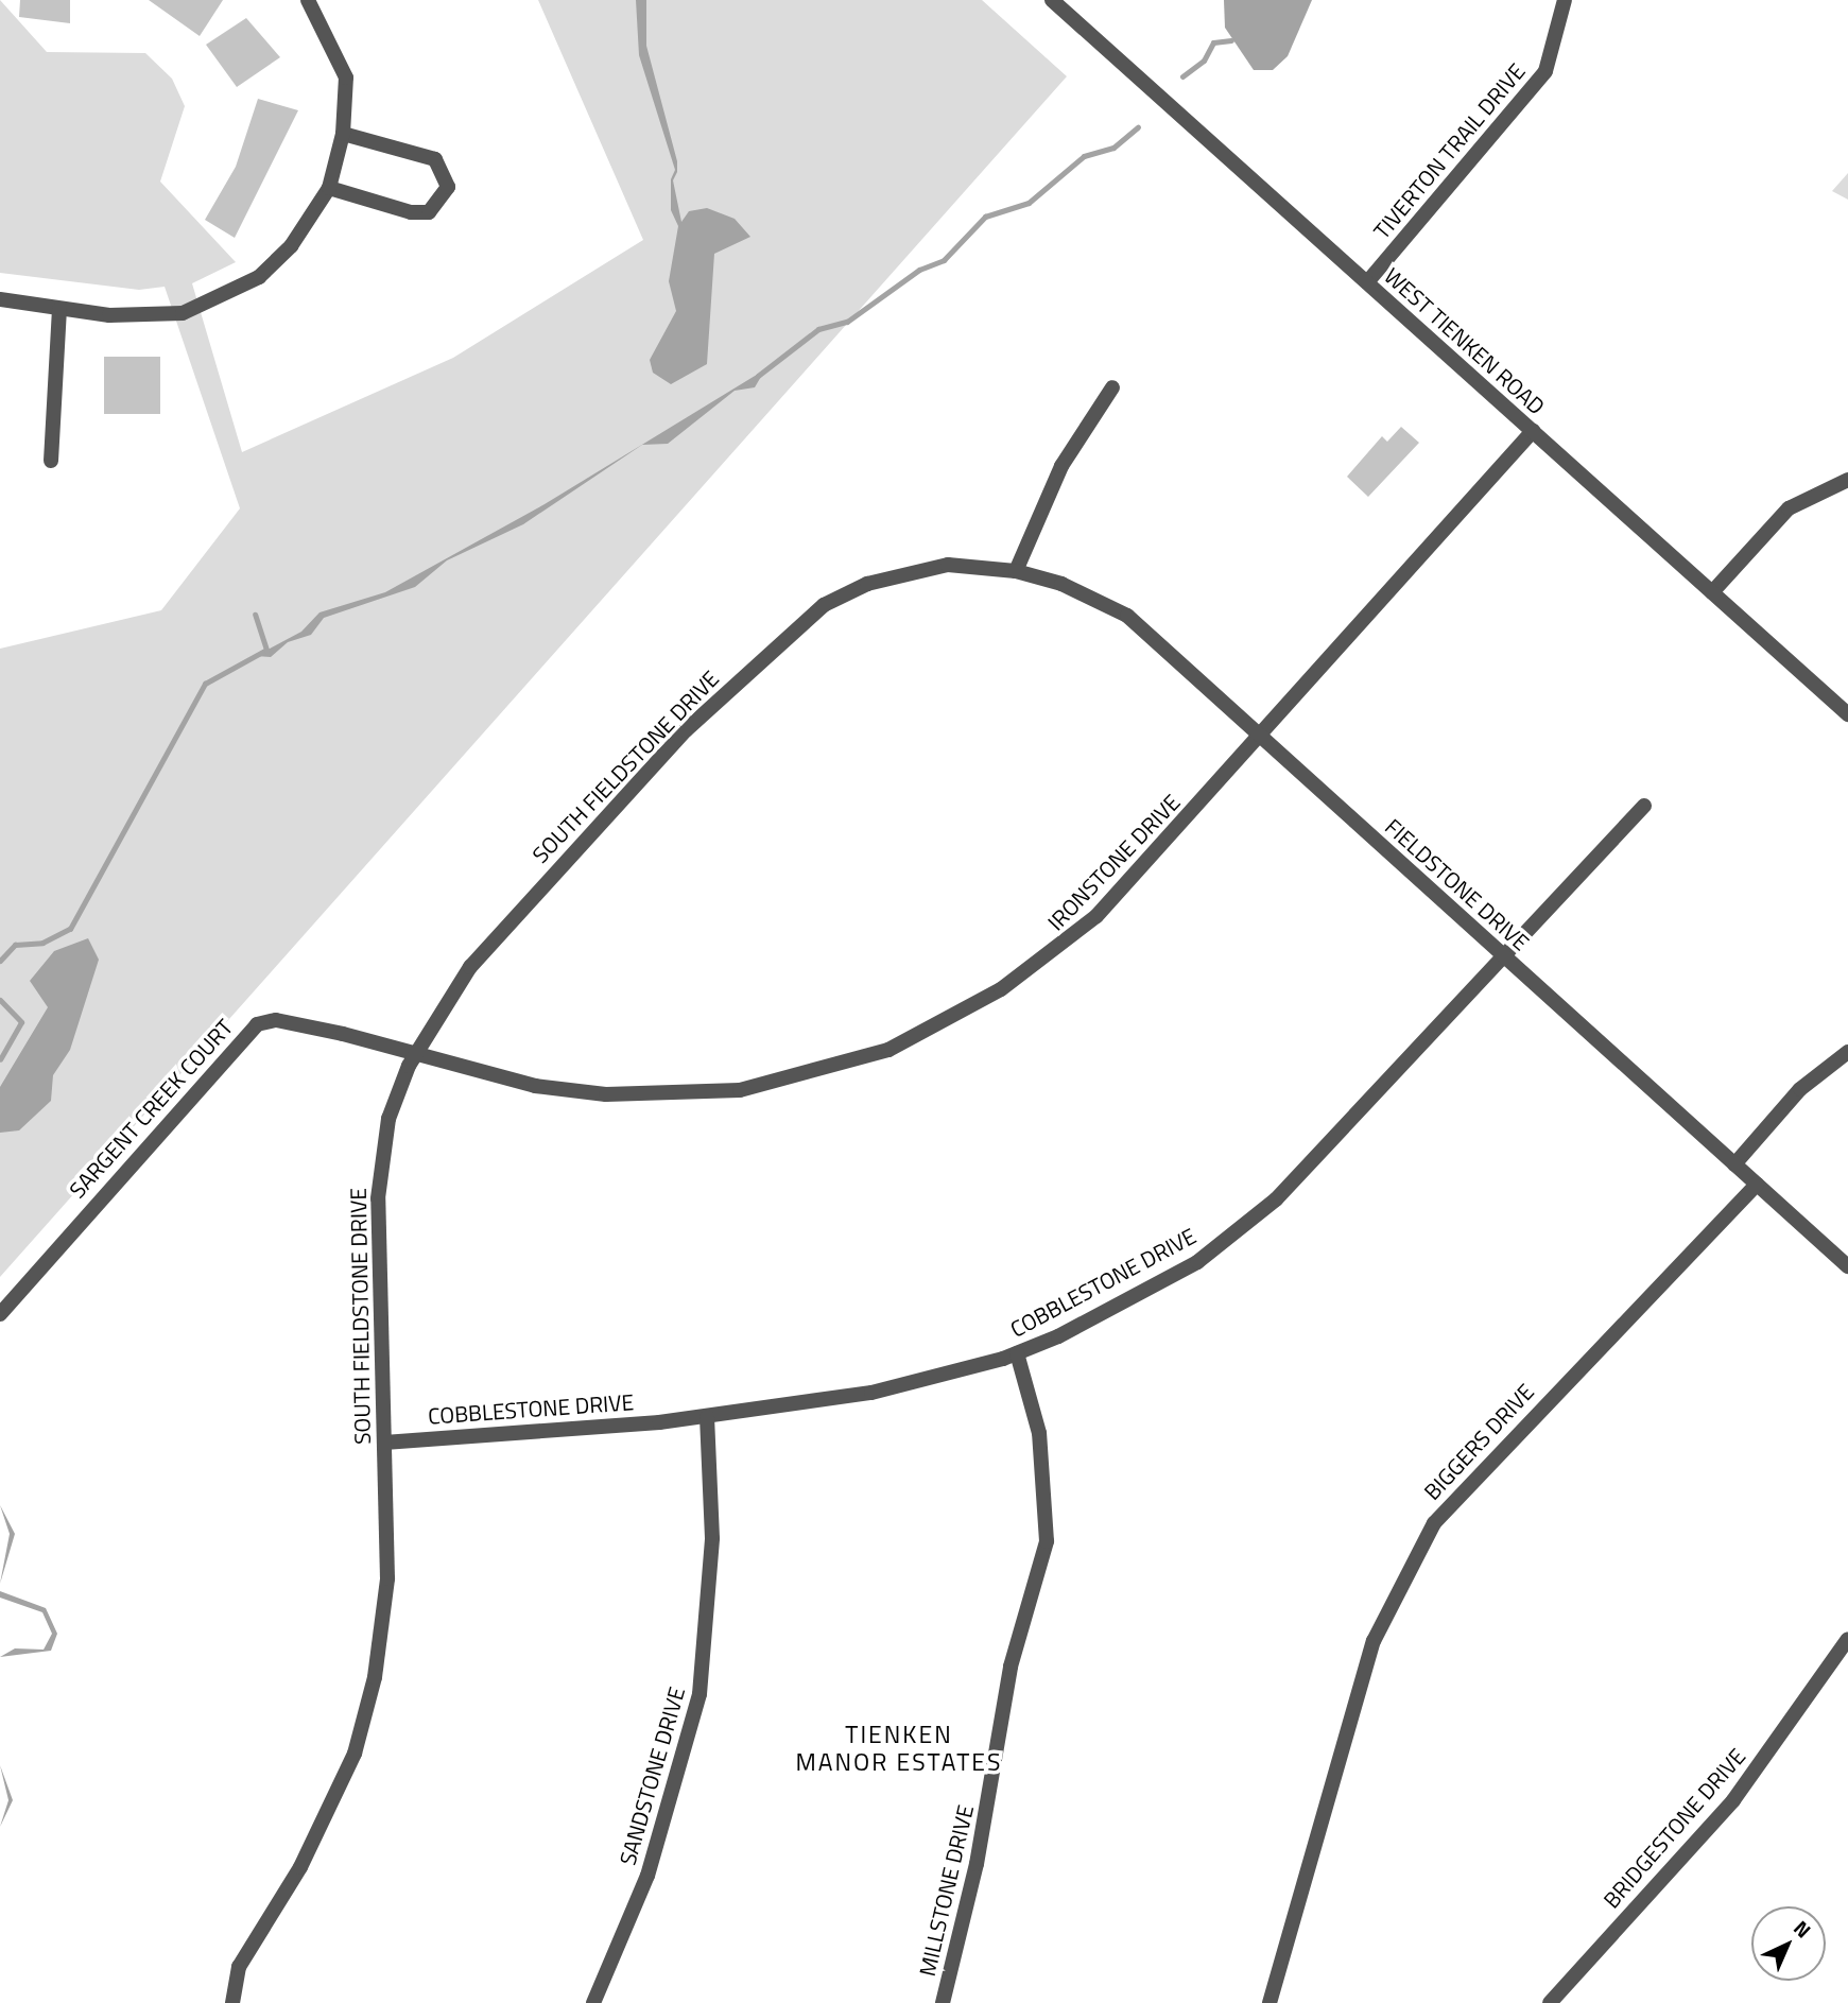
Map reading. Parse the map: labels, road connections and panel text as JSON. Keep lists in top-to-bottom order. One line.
{"streets":{"street":["TIVERTON TRAIL DRIVE","WEST TIENKEN ROAD","SOUTH FIELDSTONE DRIVE","IRONSTONE DRIVE","FIELDSTONE DRIVE","SARGENT CREEK COURT","COBBLESTONE DRIVE","BIGGERS DRIVE","SANDSTONE DRIVE","BRIDGESTONE DRIVE","MILLSTONE DRIVE"]},"crossings":[["TIVERTON TRAIL DRIVE","WEST TIENKEN ROAD"],["WEST TIENKEN ROAD","IRONSTONE DRIVE"],["SOUTH FIELDSTONE DRIVE","IRONSTONE DRIVE"],["SOUTH FIELDSTONE DRIVE","FIELDSTONE DRIVE"],["SOUTH FIELDSTONE DRIVE","SARGENT CREEK COURT"],["SOUTH FIELDSTONE DRIVE","COBBLESTONE DRIVE"],["IRONSTONE DRIVE","FIELDSTONE DRIVE"],["IRONSTONE DRIVE","SARGENT CREEK COURT"],["FIELDSTONE DRIVE","COBBLESTONE DRIVE"],["FIELDSTONE DRIVE","BIGGERS DRIVE"],["COBBLESTONE DRIVE","SANDSTONE DRIVE"],["COBBLESTONE DRIVE","MILLSTONE DRIVE"]],"districts":["TIENKEN MANOR ESTATES"],"north":"top right"}
